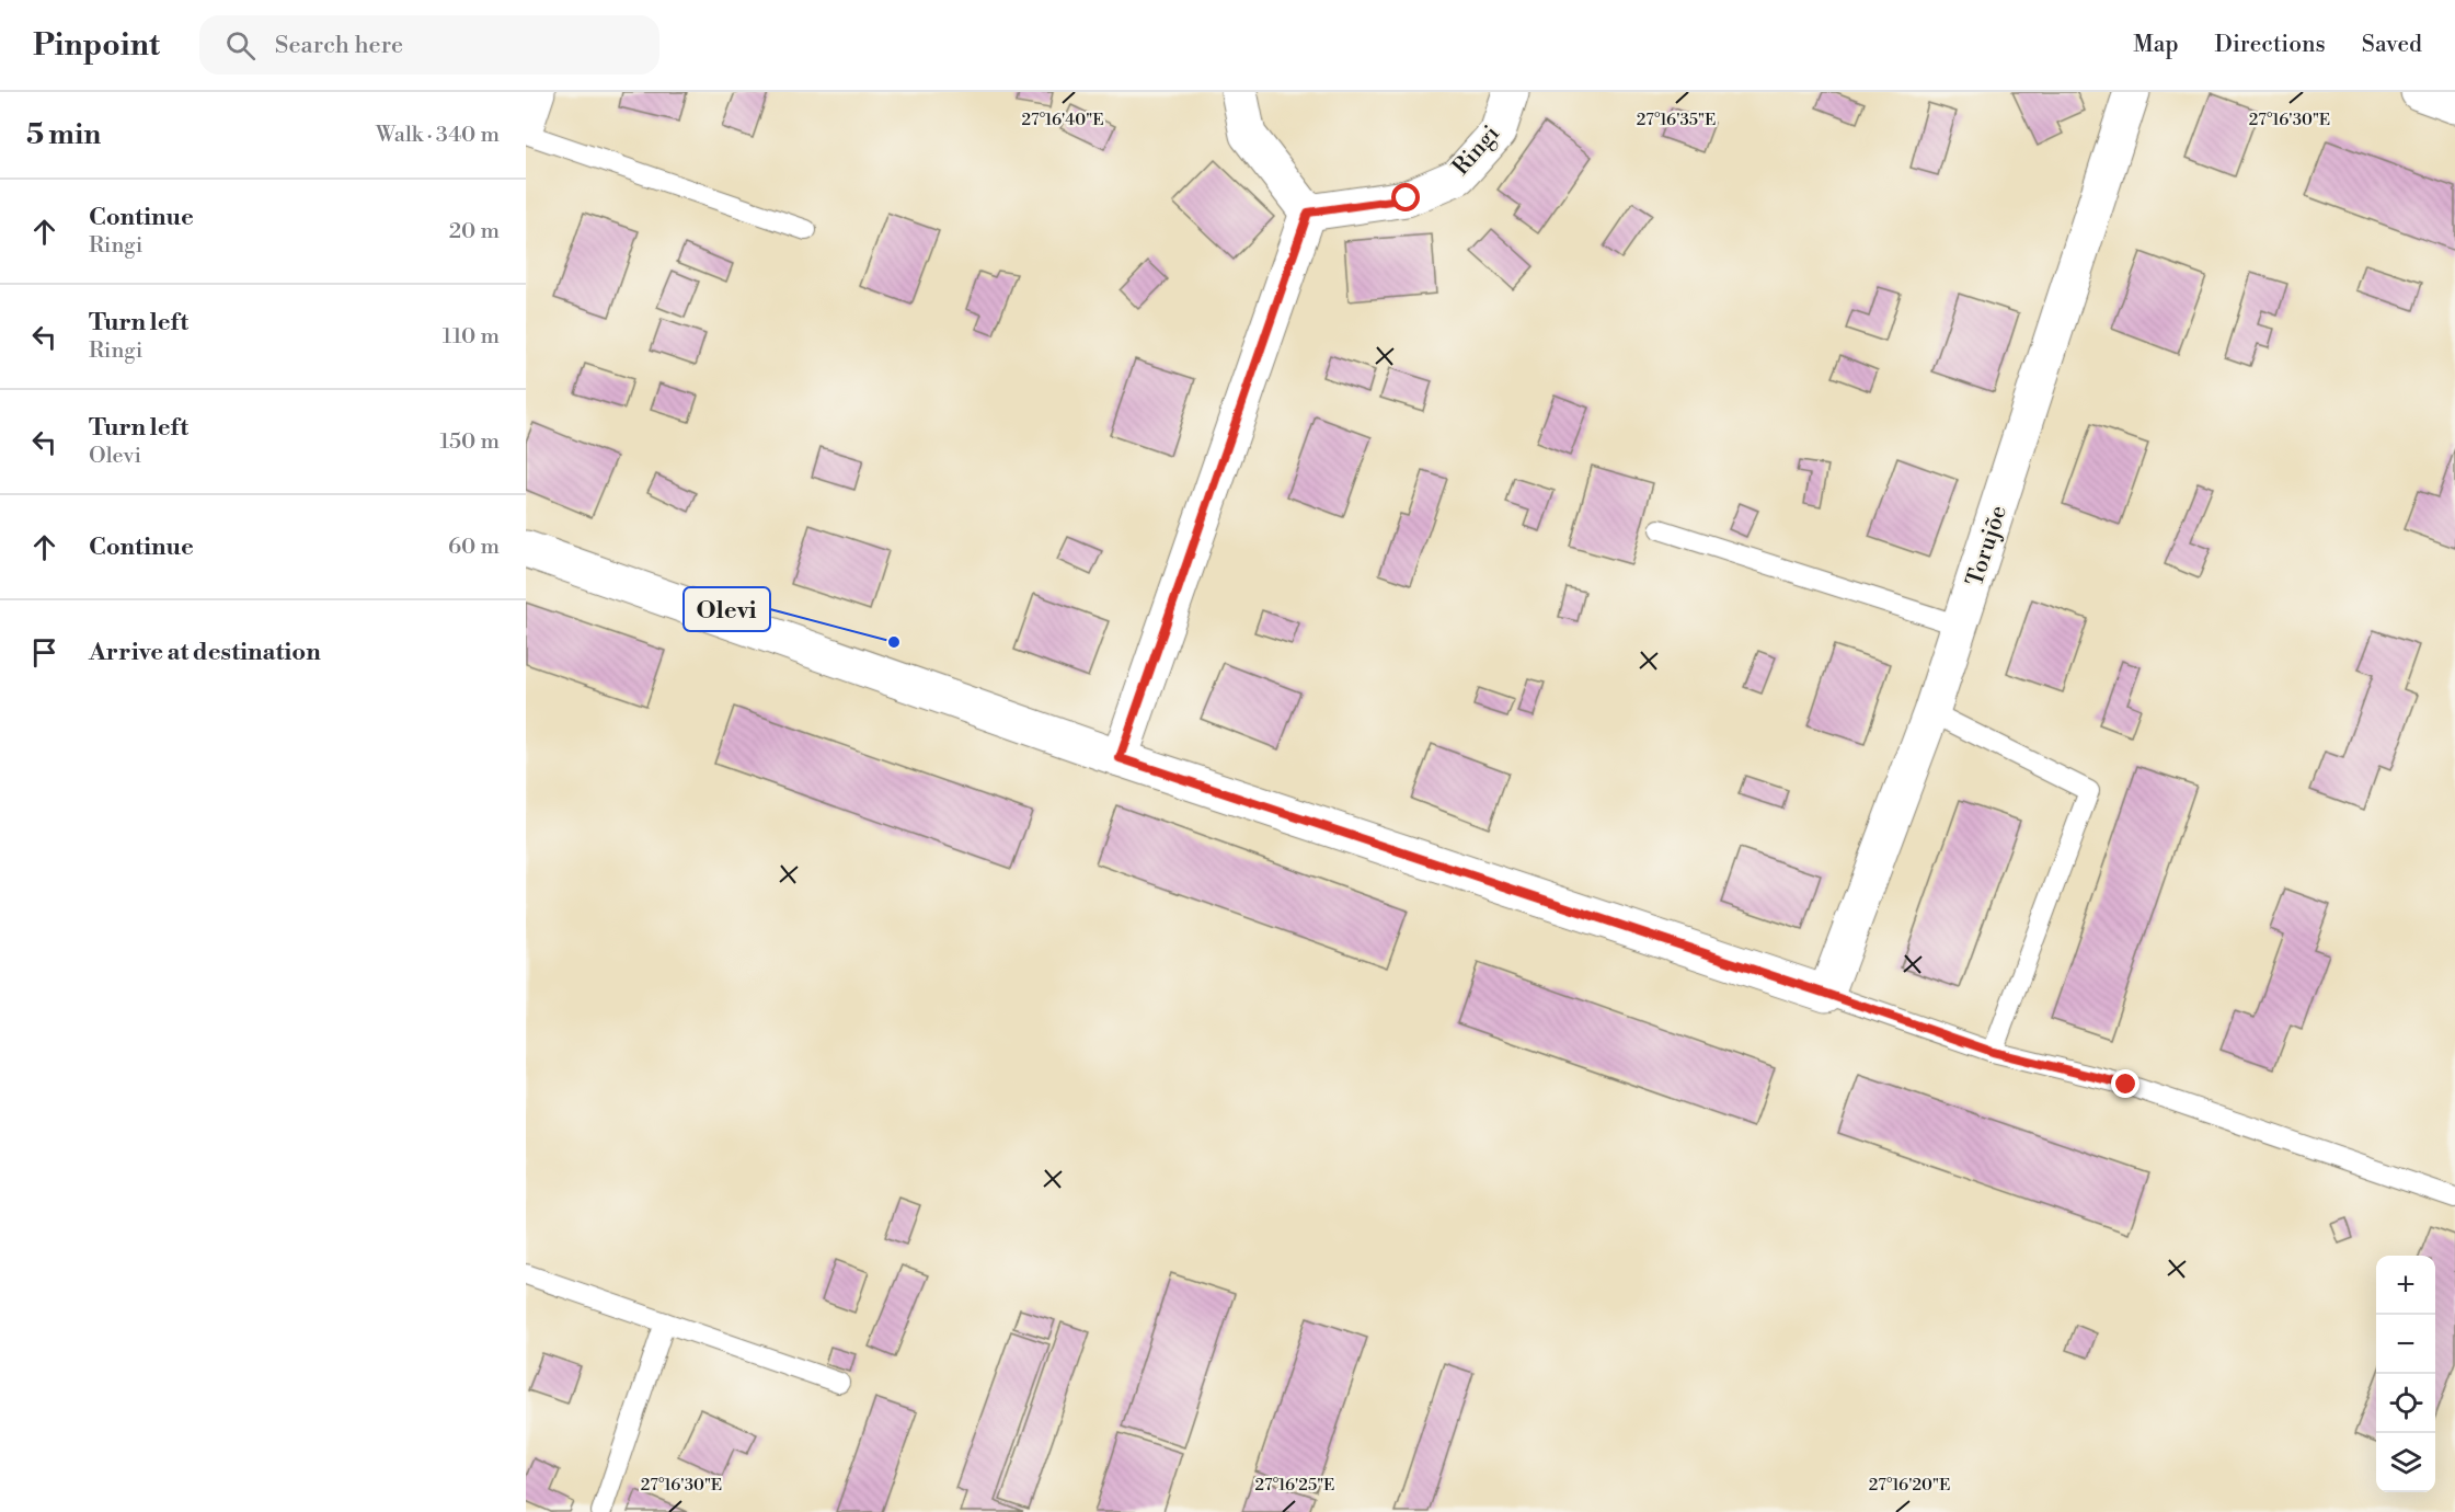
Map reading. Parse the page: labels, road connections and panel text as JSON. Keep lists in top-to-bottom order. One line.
{"streets":{"street":["Ringi","Torujõe"]},"places":["Olevi"],"page":{"header":"Pinpoint","search":"Search here","nav":["Map","Directions","Saved"],"heading":["5 min","Walk · 340 m"],"list":[["Continue","Ringi","20 m"],["Turn left","Ringi","110 m"],["Turn left","Olevi","150 m"],["Continue","60 m"],"Arrive at destination"],"map_buttons":["+","−"]},"coordinates":["27°16'40\"E","27°16'35\"E","27°16'30\"E","27°16'25\"E","27°16'20\"E"]}
